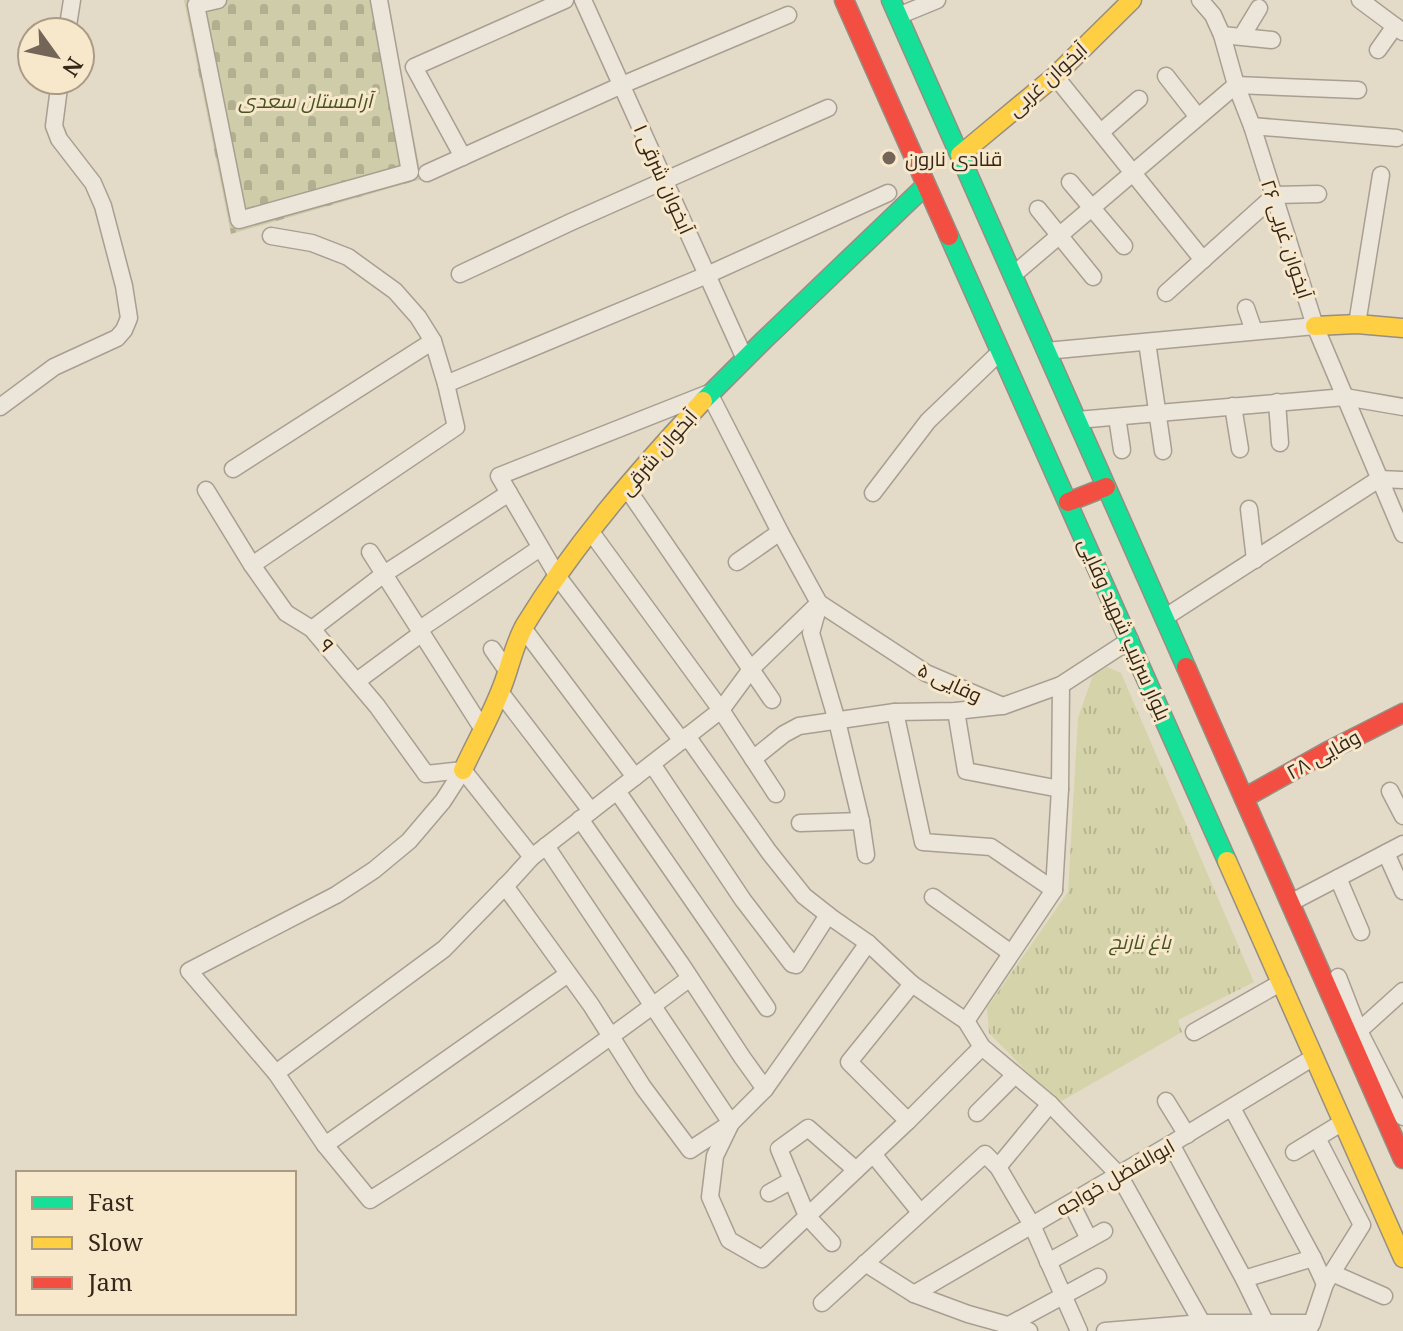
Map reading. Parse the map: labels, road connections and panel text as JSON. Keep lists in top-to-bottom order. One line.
{"streets":{"main road":["آبخوان غربی","آبخوان شرقی","بلوار سرتیپ شهید وفایی","وفایی ۲۸"],"street":["آبخوان شرقی ۱","آبخوان غربی ۲۶","۹","وفایی ۵","ابوالفضل خواجه"]},"crossings":[["آبخوان غربی","بلوار سرتیپ شهید وفایی"],["آبخوان شرقی ۱","آبخوان شرقی"],["آبخوان شرقی","بلوار سرتیپ شهید وفایی"],["آبخوان شرقی","۹"],["بلوار سرتیپ شهید وفایی","وفایی ۵"],["بلوار سرتیپ شهید وفایی","وفایی ۲۸"],["بلوار سرتیپ شهید وفایی","ابوالفضل خواجه"]],"parks":["آرامستان سعدی","باغ نارنج"],"places":["قنادی نارون"],"legend":["Fast","Slow","Jam"],"north":"bottom right"}
